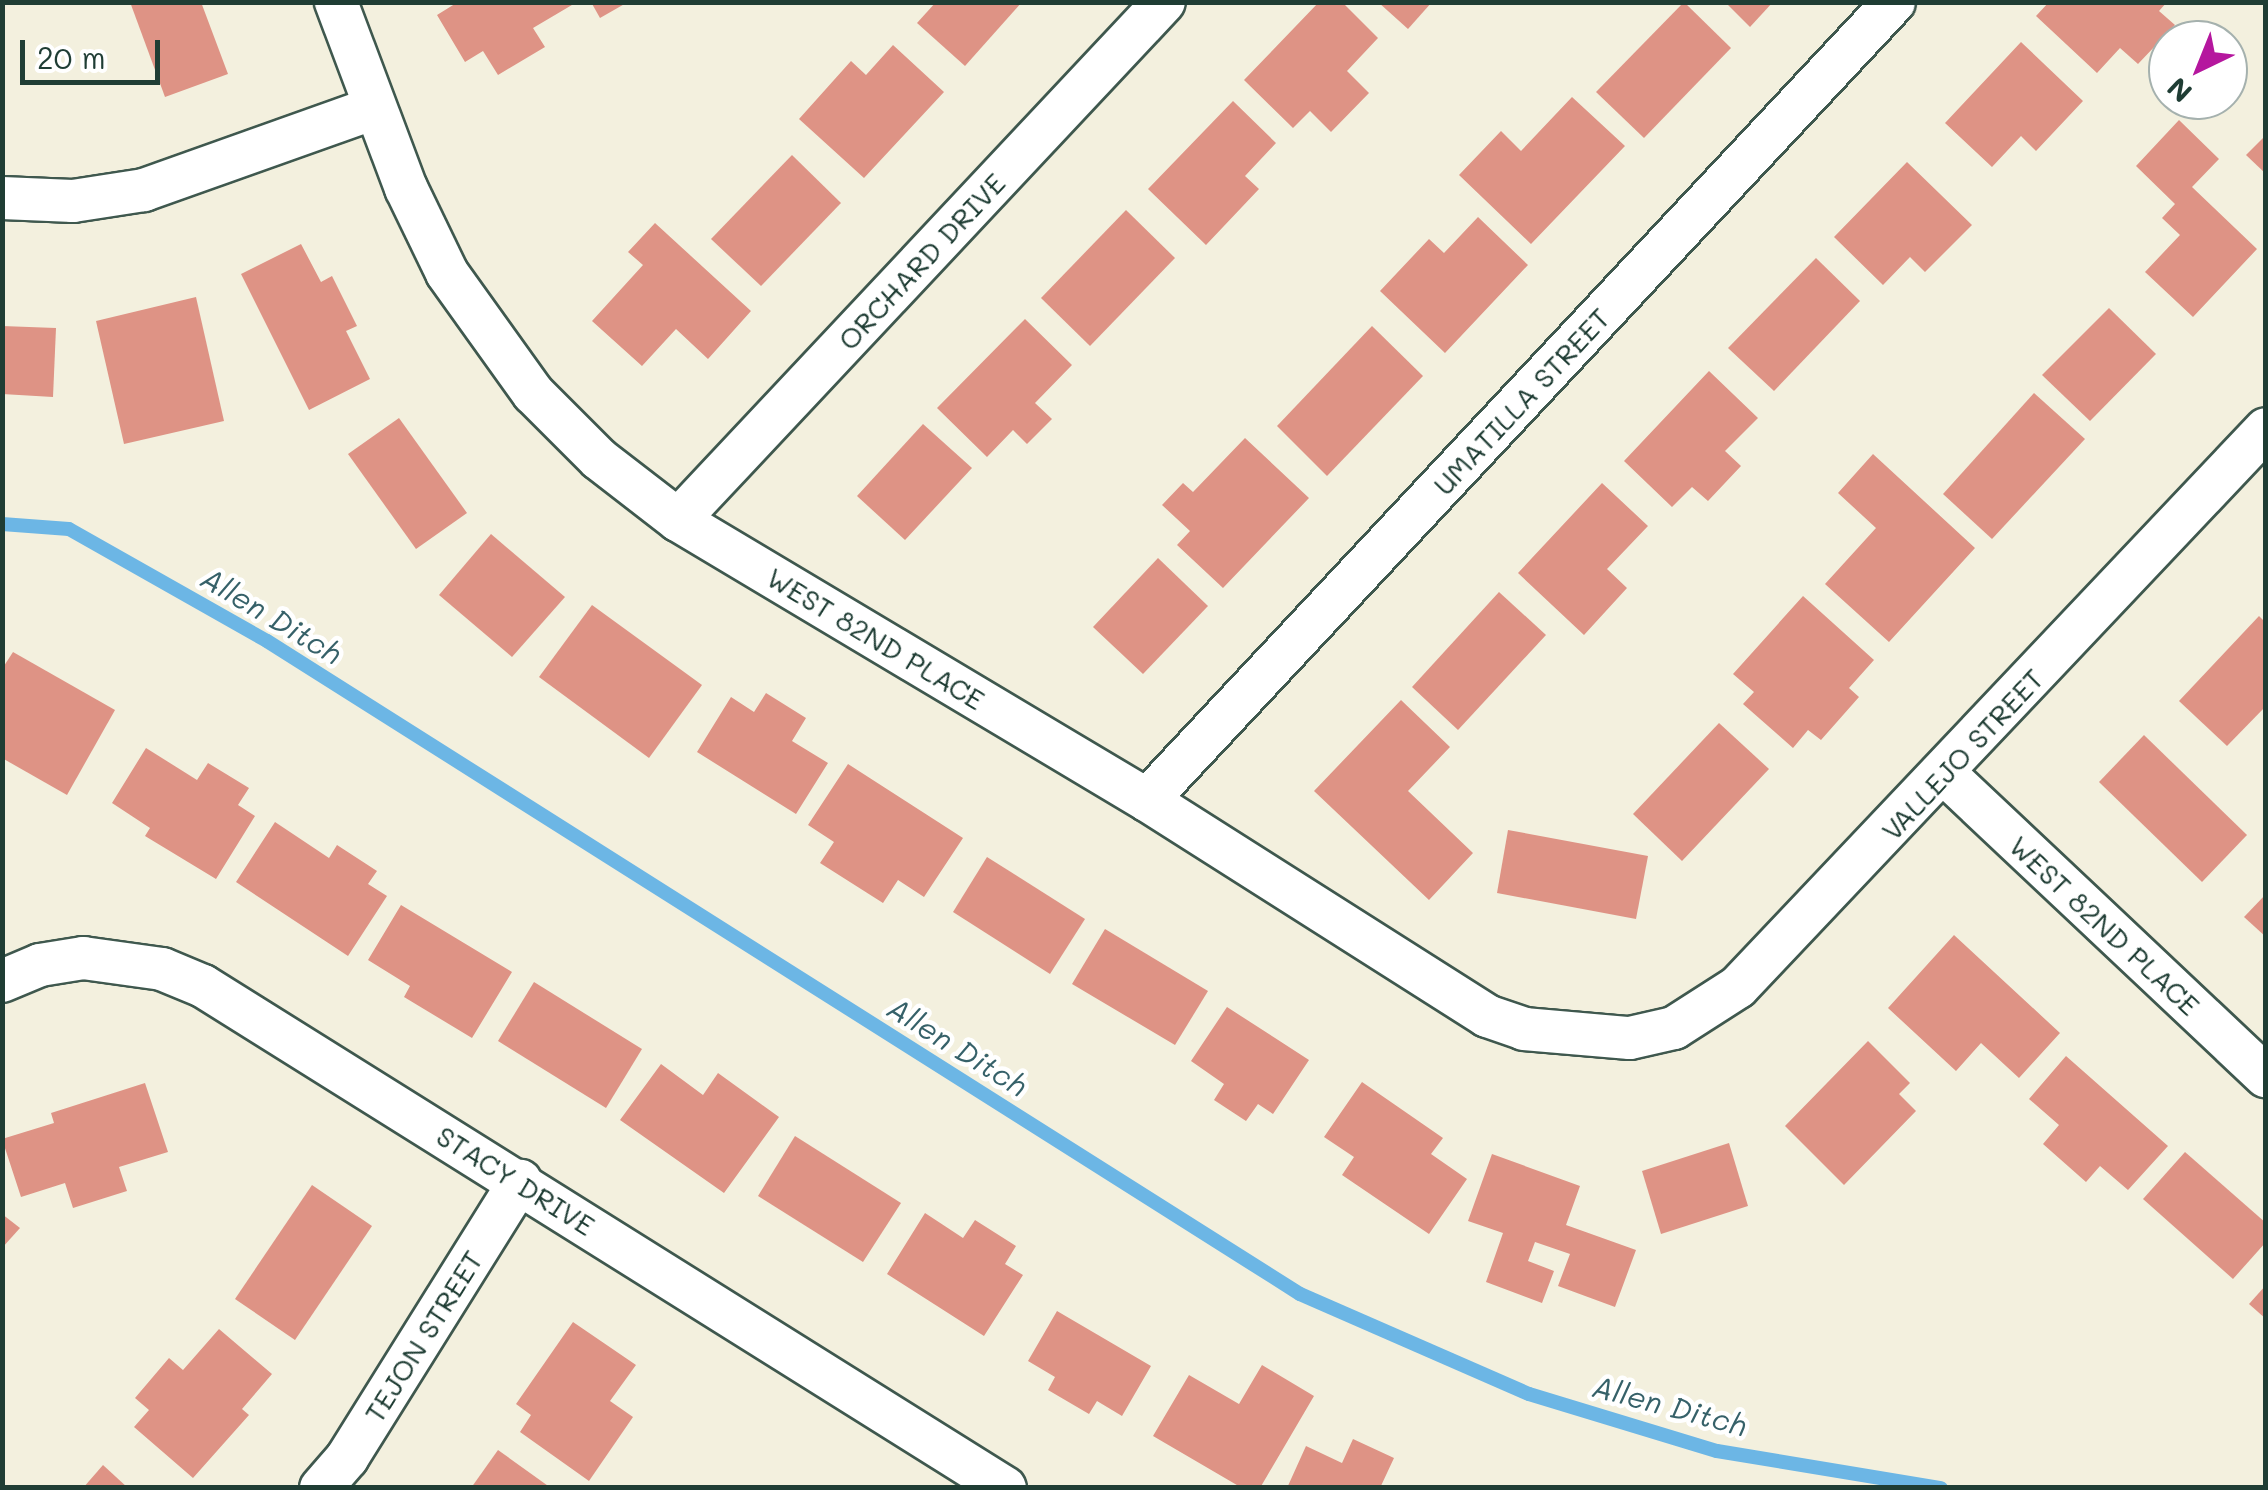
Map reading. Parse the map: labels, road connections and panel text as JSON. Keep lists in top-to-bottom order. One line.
{"streets":{"street":["ORCHARD DRIVE","UMATILLA STREET","WEST 82ND PLACE","VALLEJO STREET","STACY DRIVE","TEJON STREET"]},"crossings":[["ORCHARD DRIVE","WEST 82ND PLACE"],["UMATILLA STREET","WEST 82ND PLACE"],["WEST 82ND PLACE","VALLEJO STREET"],["STACY DRIVE","TEJON STREET"]],"water":["Allen Ditch"],"scale_bar":"20 m","north":"bottom left"}
